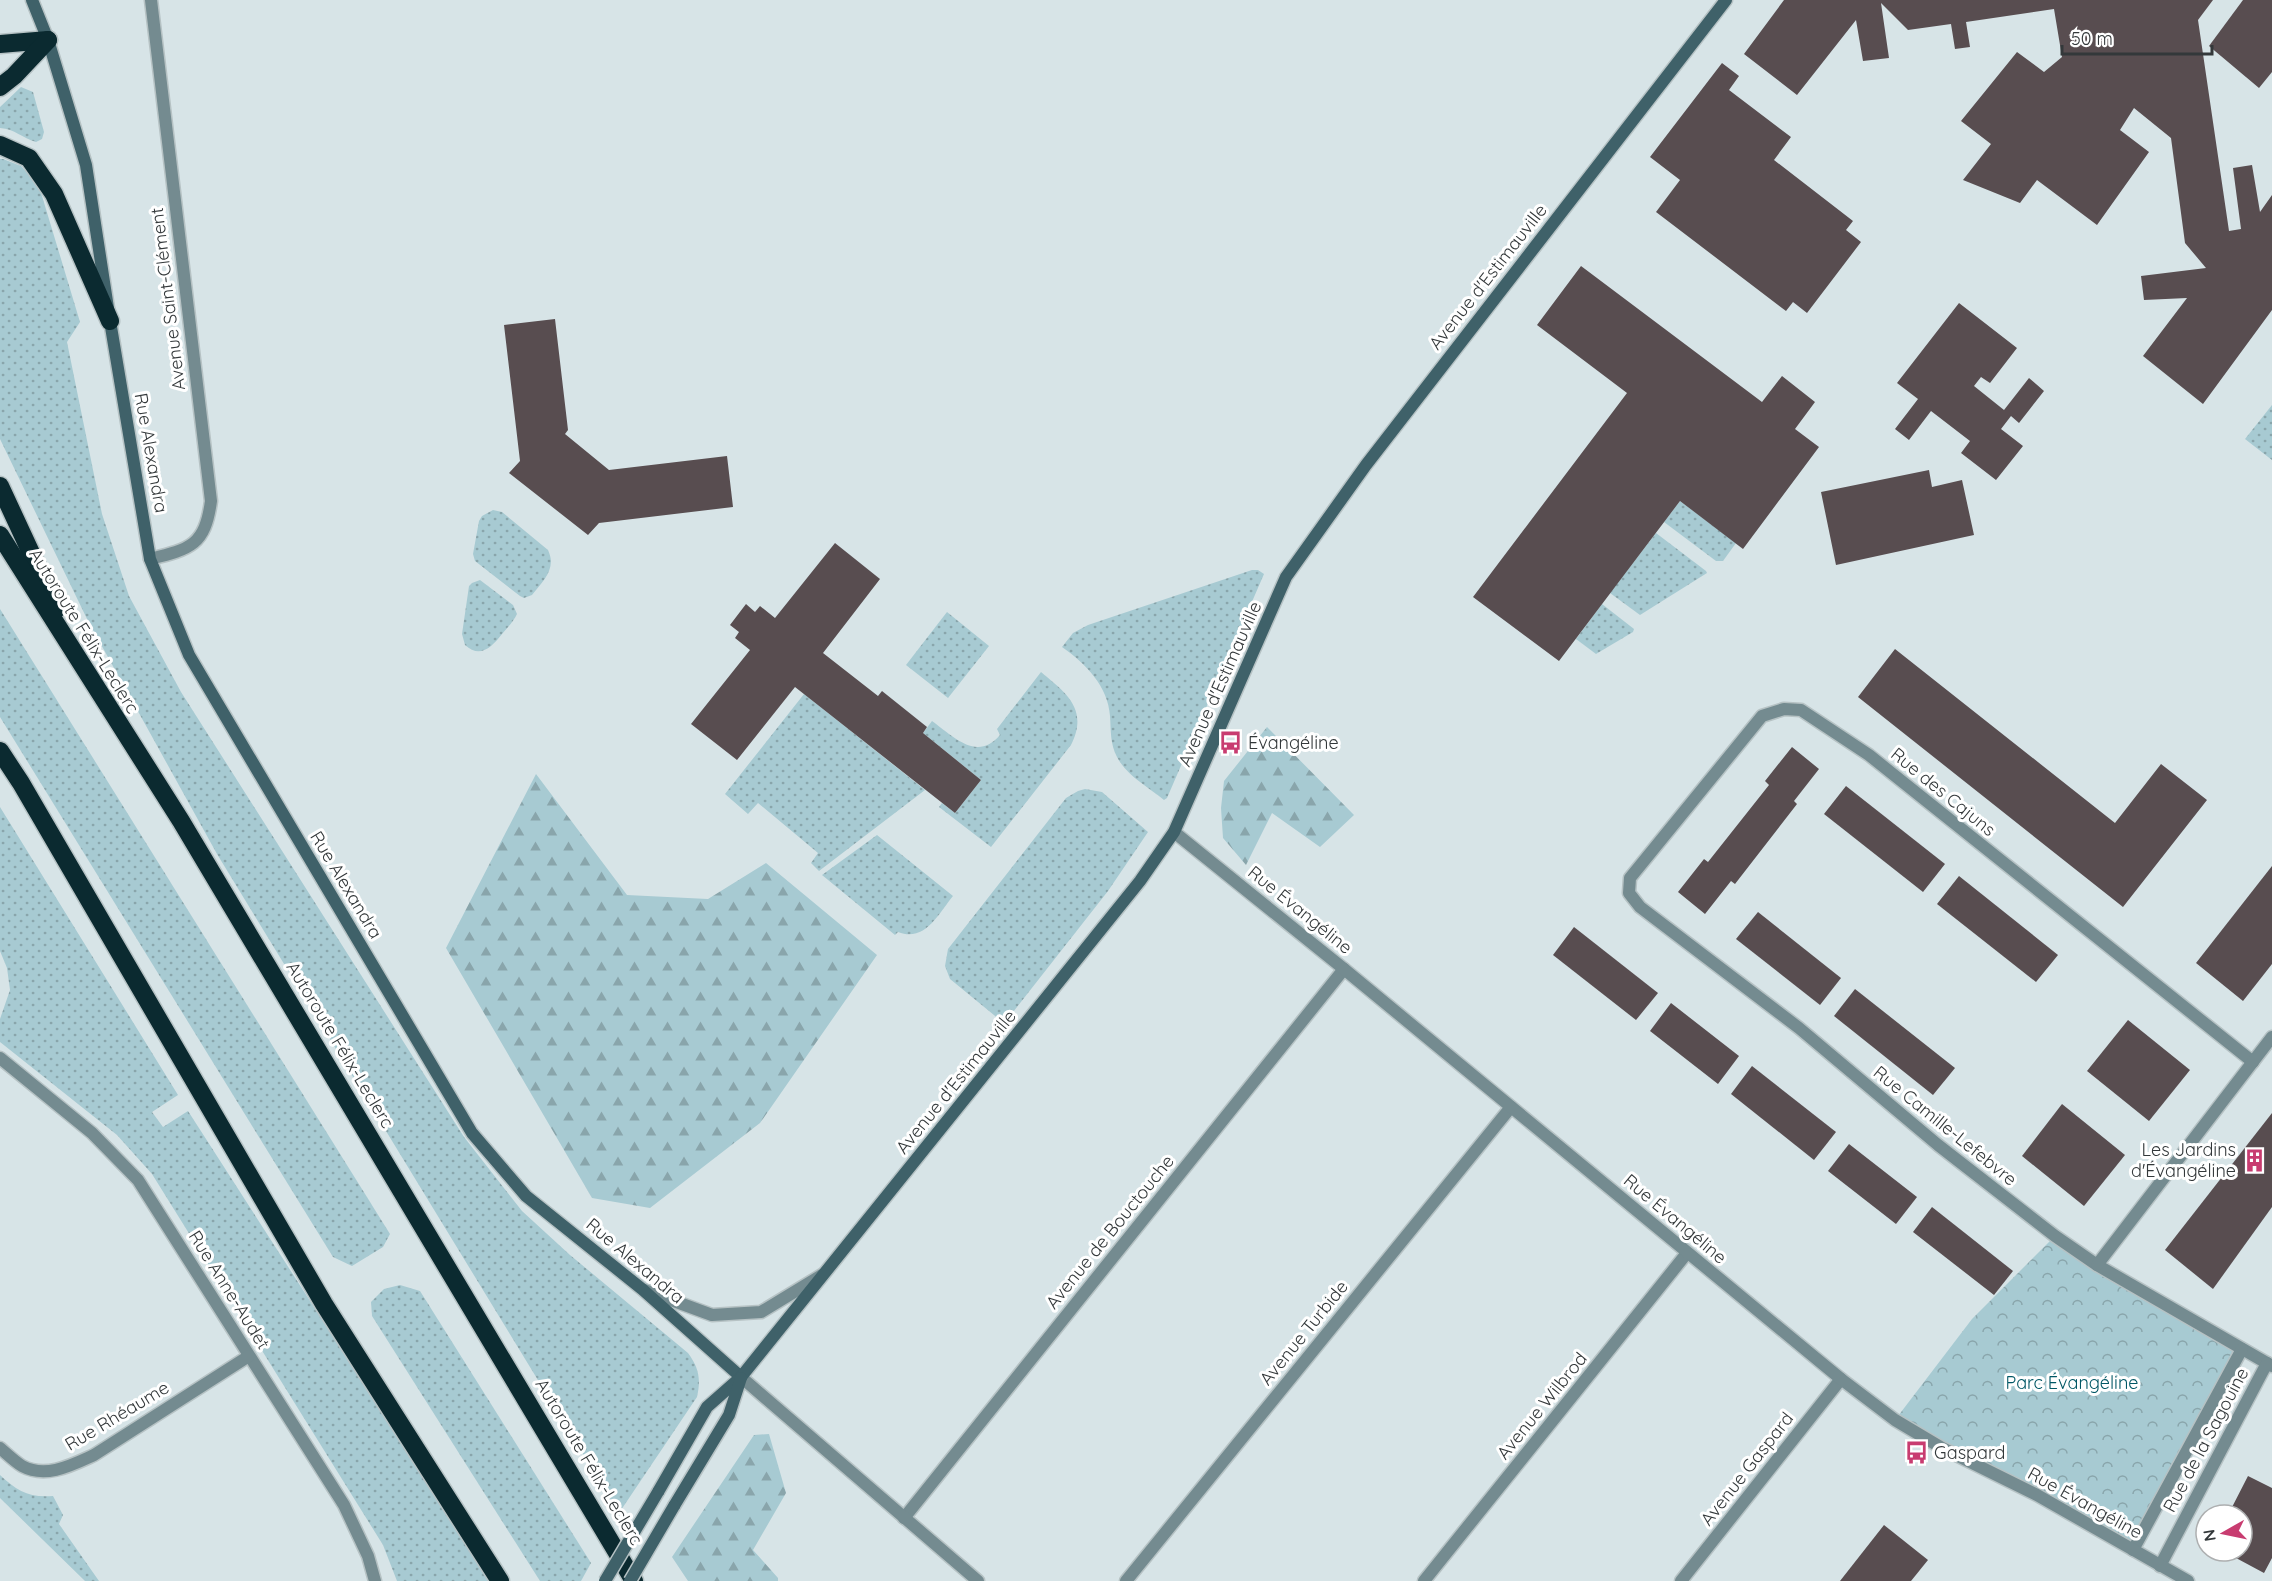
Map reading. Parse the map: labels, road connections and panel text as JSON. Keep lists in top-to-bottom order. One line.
{"streets":{"highway":["Autoroute Félix-Leclerc"],"main road":["Avenue d'Estimauville","Rue Alexandra"],"street":["Avenue Saint-Clément","Rue des Cajuns","Rue Évangéline","Rue Camille-Lefebvre","Avenue de Bouctouche","Rue Anne-Audet","Avenue Turbide","Avenue Wilbrod","Rue Rhéaume","Rue de la Sagouine","Avenue Gaspard"]},"crossings":[["Avenue d'Estimauville","Rue Alexandra"],["Avenue d'Estimauville","Rue Évangéline"],["Avenue Saint-Clément","Rue Alexandra"],["Rue Alexandra","Avenue de Bouctouche"],["Rue des Cajuns","Rue Camille-Lefebvre"],["Rue Évangéline","Avenue de Bouctouche"],["Rue Évangéline","Avenue Turbide"],["Rue Évangéline","Avenue Wilbrod"],["Rue Évangéline","Rue de la Sagouine"],["Rue Évangéline","Avenue Gaspard"],["Rue Camille-Lefebvre","Rue de la Sagouine"],["Rue Anne-Audet","Rue Rhéaume"]],"parks":["Parc Évangéline"],"places":{"bus stop":["Évangéline","Gaspard"],"building":["Les Jardins d'Évangéline"]},"scale_bar":"50 m","north":"left"}
